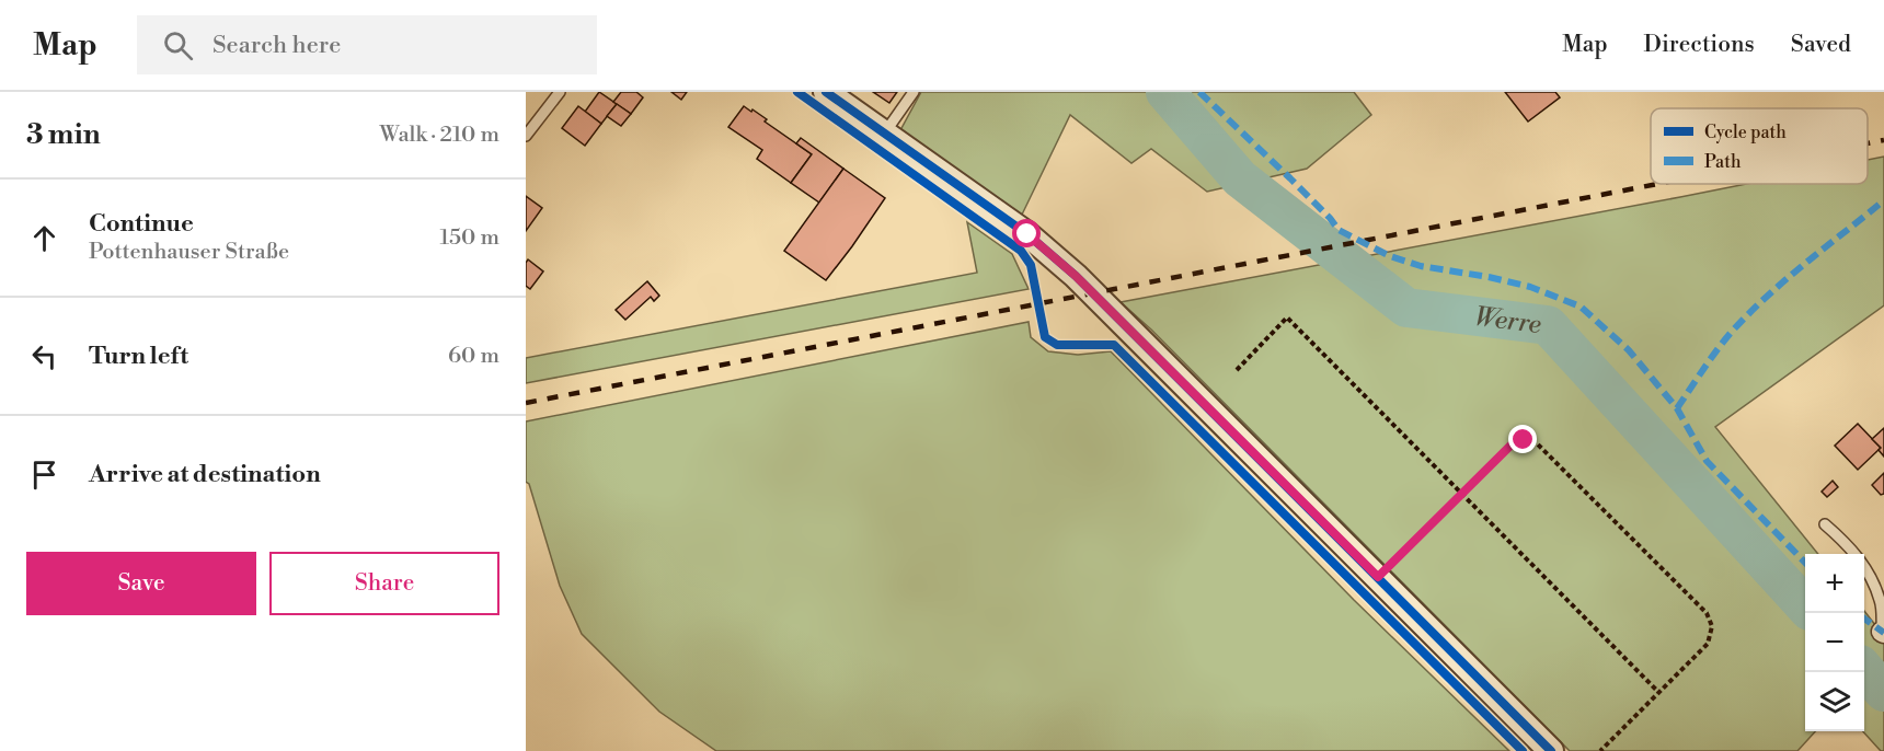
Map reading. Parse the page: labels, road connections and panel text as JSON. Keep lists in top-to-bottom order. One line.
{"water":["Werre"],"legend":["Cycle path","Path"],"page":{"header":"Map","search":"Search here","nav":["Map","Directions","Saved"],"heading":["3 min","Walk · 210 m"],"list":[["Continue","Pottenhauser Straße","150 m"],["Turn left","60 m"],"Arrive at destination"],"buttons":["Save","Share"],"map_buttons":["+","−"]}}
